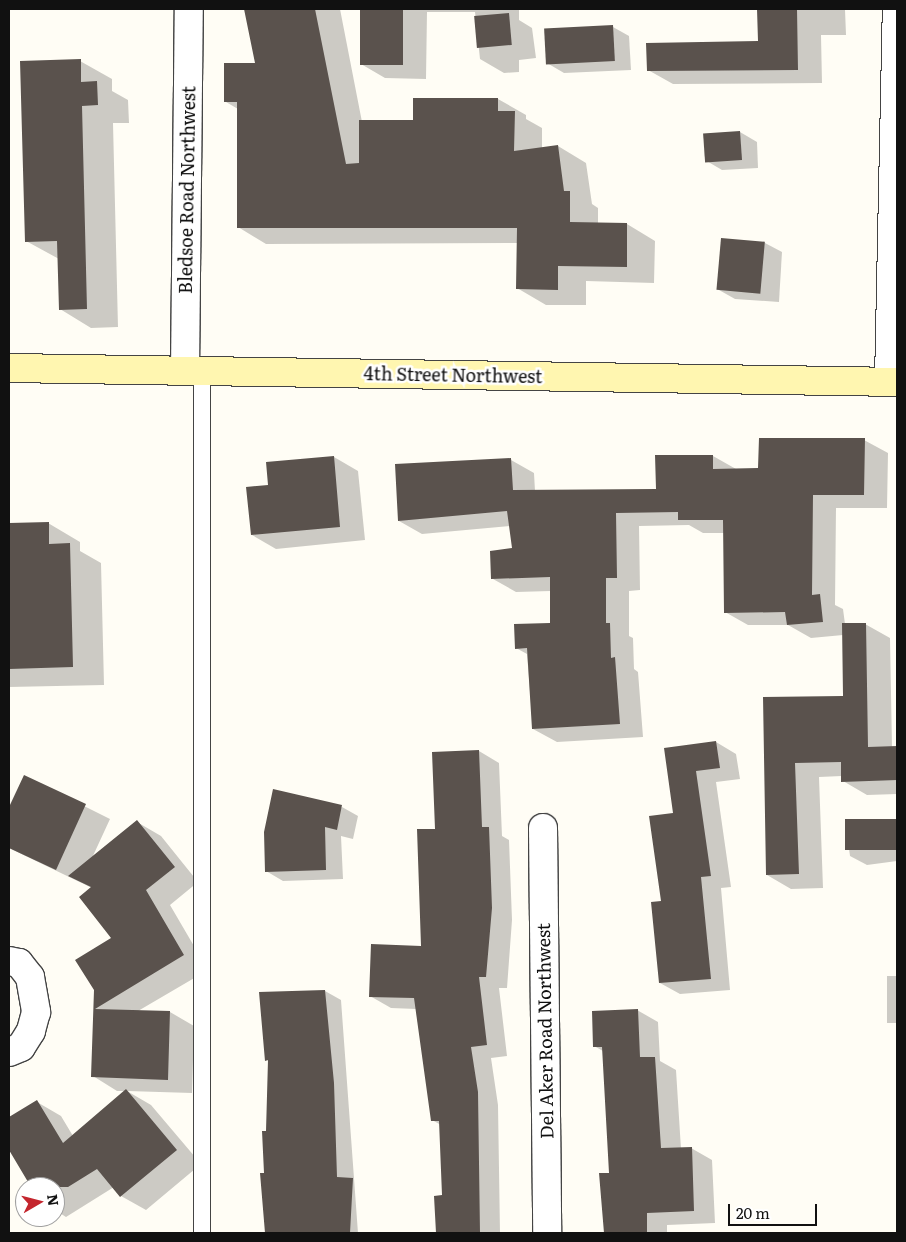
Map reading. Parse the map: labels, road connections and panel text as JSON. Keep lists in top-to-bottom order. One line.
{"streets":{"main road":["4th Street Northwest"],"street":["Bledsoe Road Northwest","Del Aker Road Northwest"]},"crossings":[["Bledsoe Road Northwest","4th Street Northwest"]],"scale_bar":"20 m","north":"right"}
